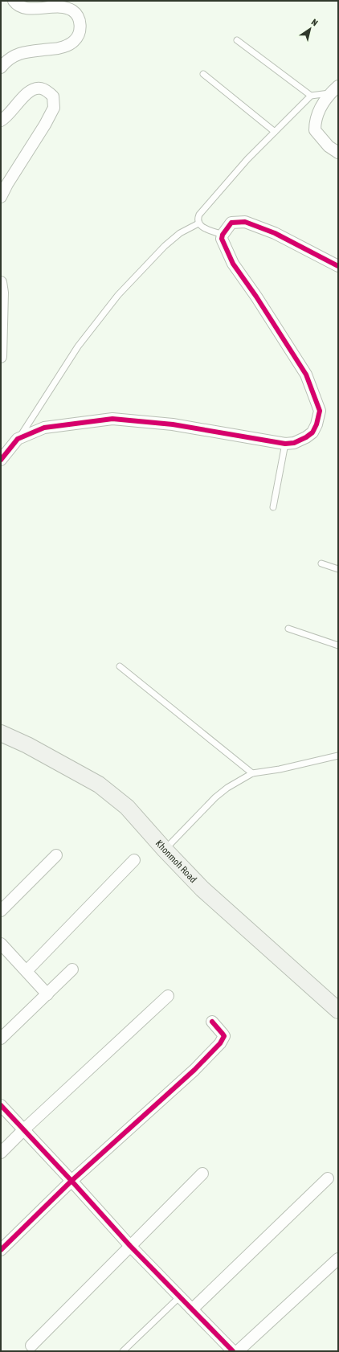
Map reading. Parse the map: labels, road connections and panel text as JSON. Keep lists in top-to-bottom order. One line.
{"streets":{"main road":["Khonmoh Road"]},"north":"top right"}
